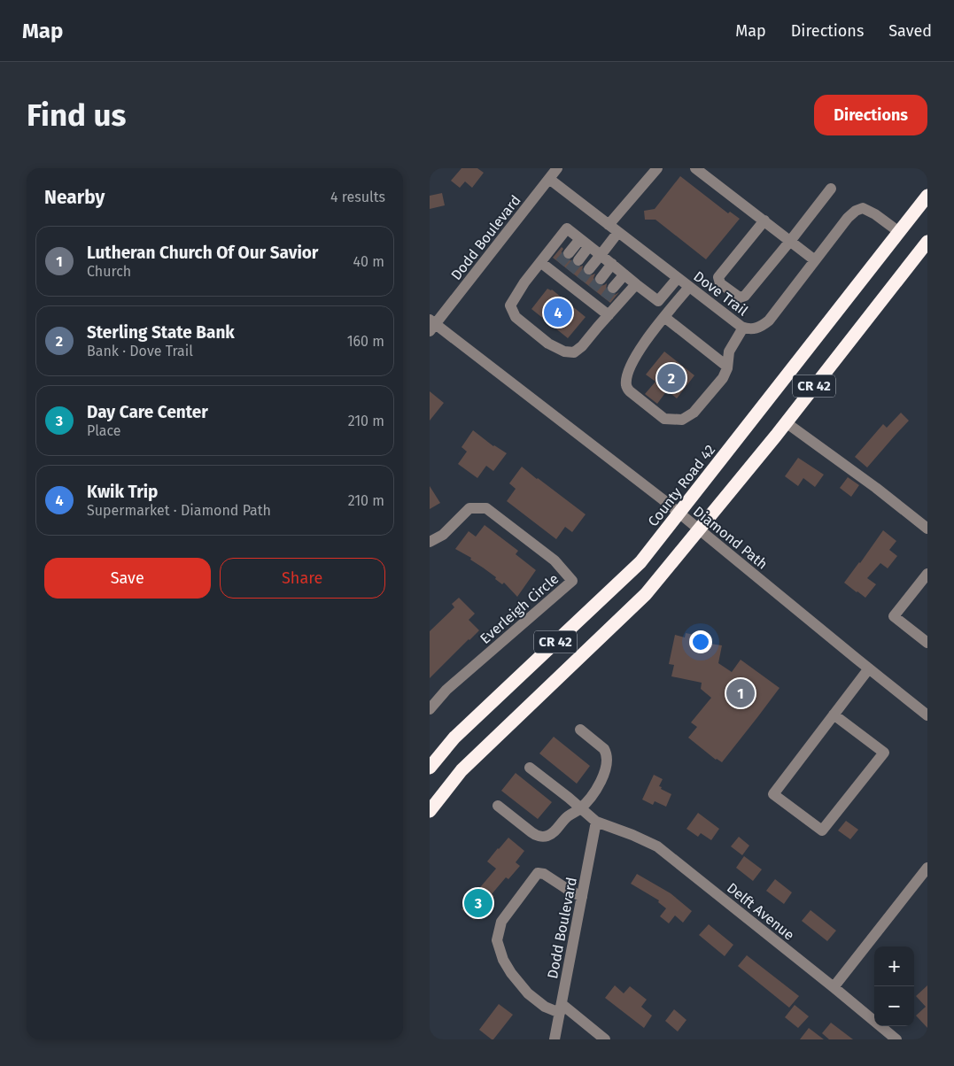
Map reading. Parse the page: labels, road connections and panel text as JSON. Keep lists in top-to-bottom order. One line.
{"streets":{"highway":["CR 42","County Road 42"],"street":["Dodd Boulevard","Dove Trail","Diamond Path","Everleigh Circle","Delft Avenue"]},"crossings":[["Dodd Boulevard","Dove Trail"],["Dodd Boulevard","Diamond Path"],["Dodd Boulevard","Delft Avenue"],["Dove Trail","County Road 42"],["CR 42","Diamond Path"],["County Road 42","Diamond Path"]],"page":{"header":"Map","nav":["Map","Directions","Saved"],"buttons":["Directions",["Save","Share"]],"title":"Find us","heading":["Nearby","4 results"],"list":[{"mark":"1","name":"Lutheran Church Of Our Savior","note":"Church","value":"40 m"},{"mark":"2","name":"Sterling State Bank","note":"Bank · Dove Trail","value":"160 m"},{"mark":"3","name":"Day Care Center","note":"Place","value":"210 m"},{"mark":"4","name":"Kwik Trip","note":"Supermarket · Diamond Path","value":"210 m"}],"pins":["4","2","1","3"],"map_buttons":["+","−"]}}
